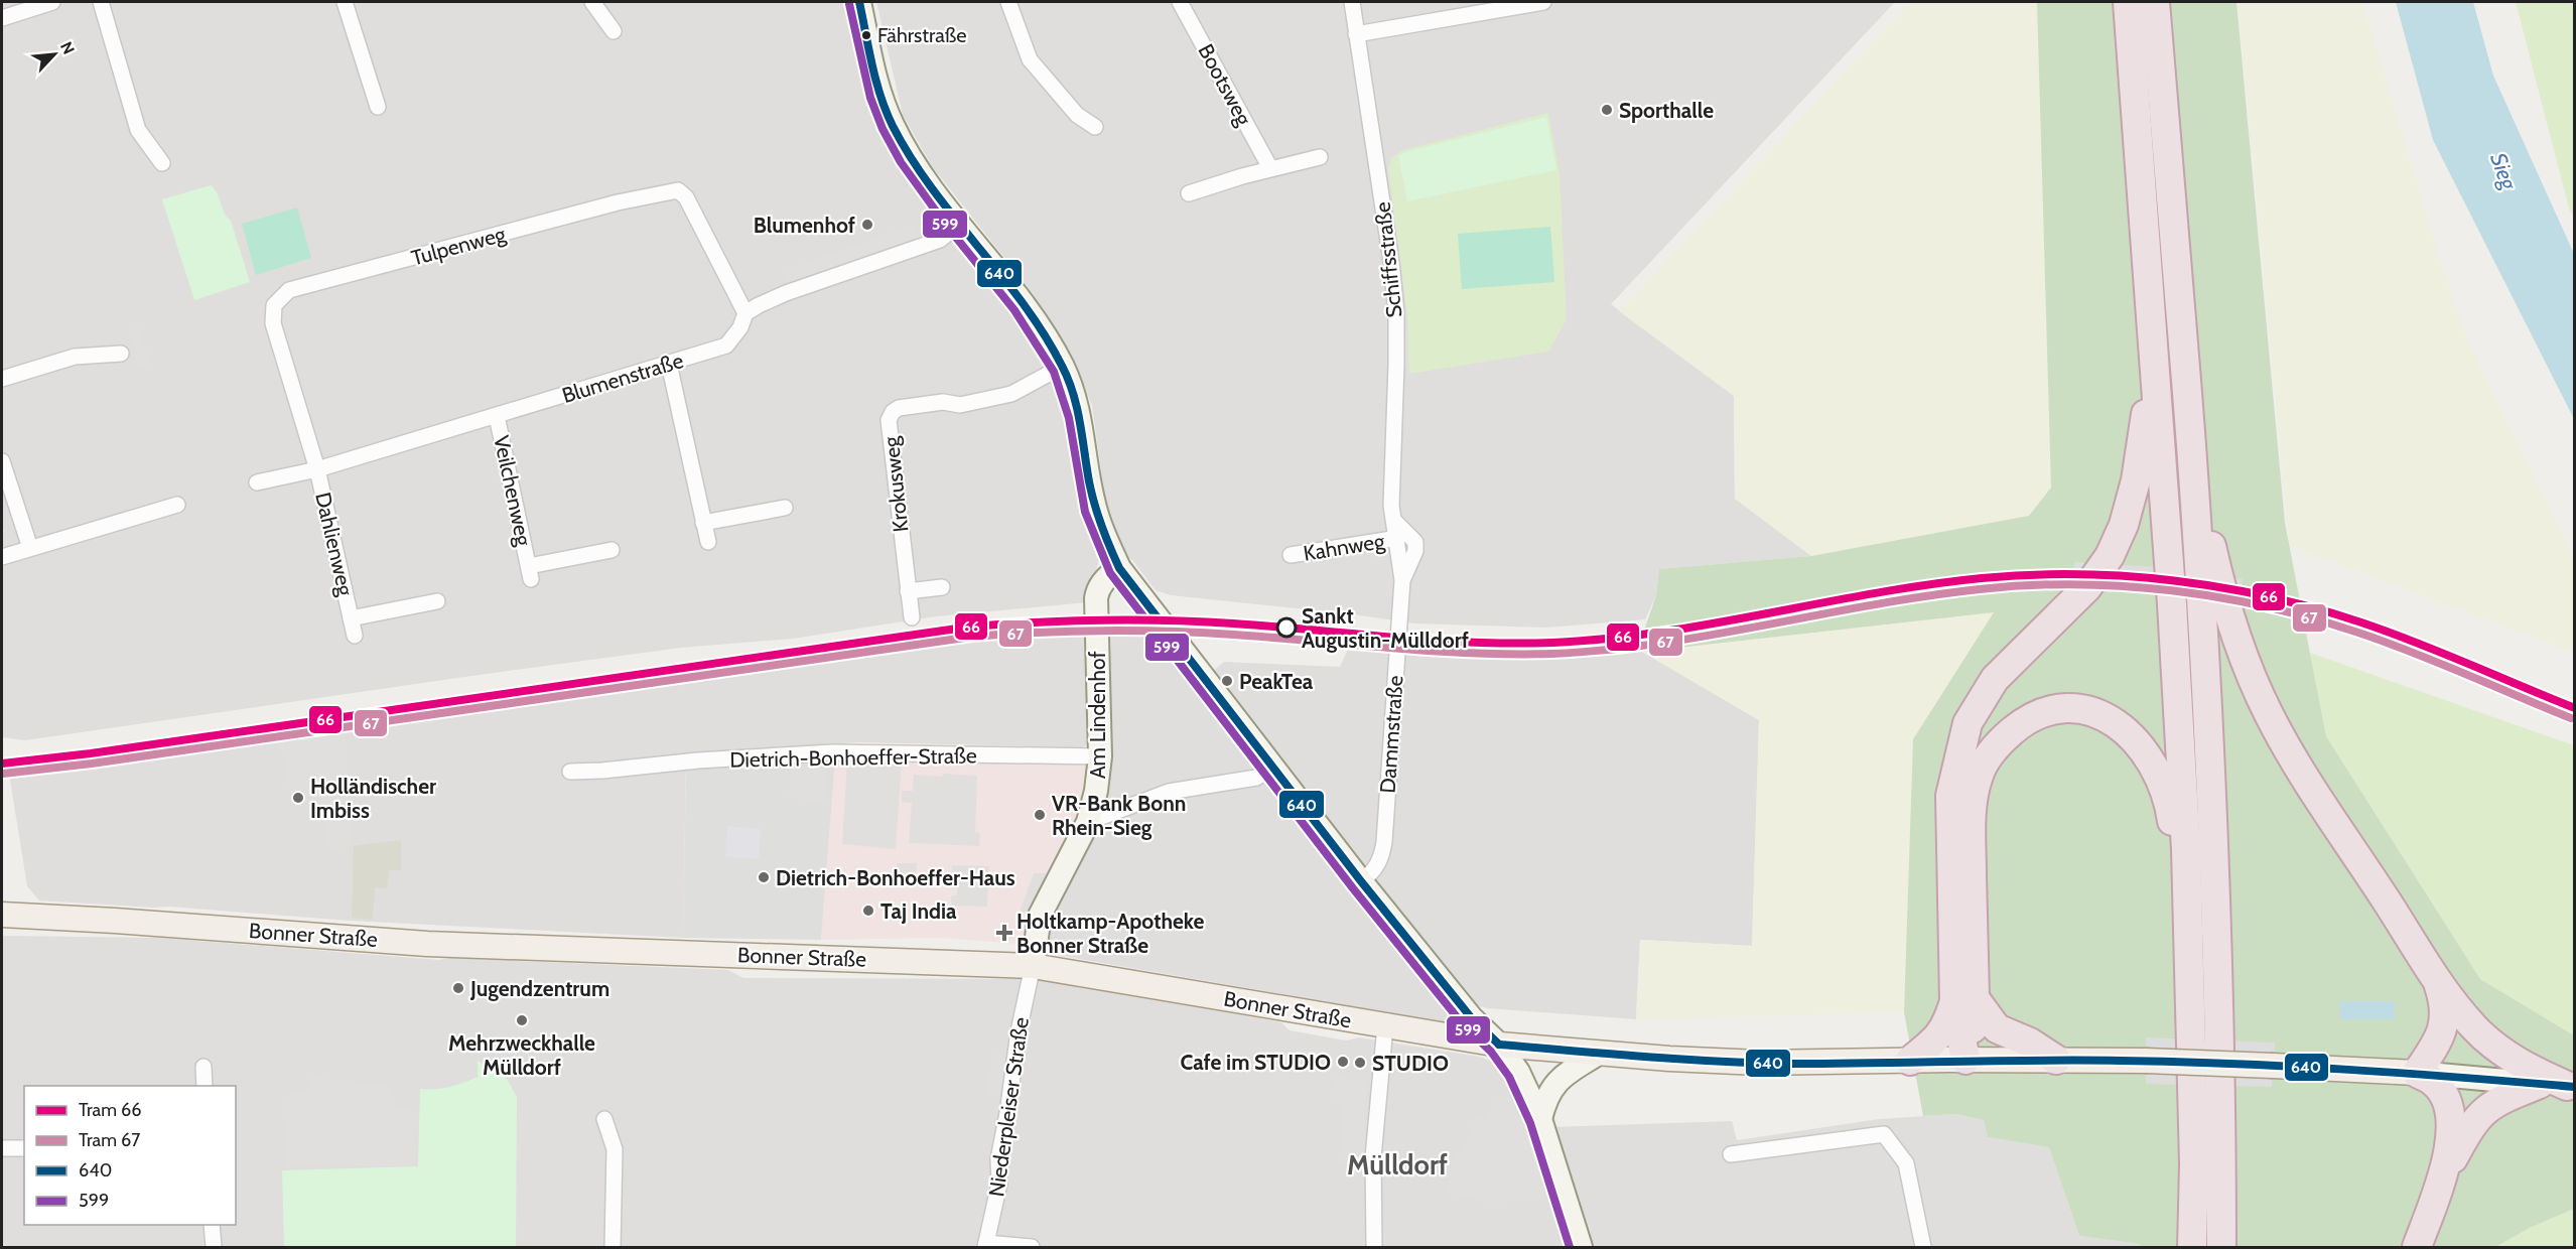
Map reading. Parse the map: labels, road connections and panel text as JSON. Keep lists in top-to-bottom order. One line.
{"streets":{"main road":["Bonner Straße"],"street":["Bootsweg","Tulpenweg","Schiffsstraße","Blumenstraße","Krokusweg","Veilchenweg","Dahlienweg","Kahnweg","Am Lindenhof","Dammstraße","Dietrich-Bonhoeffer-Straße","Niederpleiser Straße"]},"crossings":[["Tulpenweg","Blumenstraße"],["Tulpenweg","Dahlienweg"],["Schiffsstraße","Kahnweg"],["Schiffsstraße","Dammstraße"],["Blumenstraße","Veilchenweg"],["Blumenstraße","Dahlienweg"],["Kahnweg","Dammstraße"],["Am Lindenhof","Dietrich-Bonhoeffer-Straße"],["Am Lindenhof","Bonner Straße"],["Am Lindenhof","Niederpleiser Straße"],["Bonner Straße","Niederpleiser Straße"]],"districts":["Mülldorf"],"water":["Sieg"],"places":{"other":["Fährstraße","Sporthalle","Blumenhof","Sankt Augustin-Mülldorf","PeakTea","Holländischer Imbiss","VR-Bank Bonn Rhein-Sieg","Dietrich-Bonhoeffer-Haus","Taj India","Jugendzentrum","Mehrzweckhalle Mülldorf","Cafe im STUDIO","STUDIO"],"health":["Holtkamp-Apotheke Bonner Straße"]},"lines":["transit line 640","transit line 599","tram line 66","tram line 67"],"legend":["Tram 66","Tram 67","640","599"],"north":"top right"}
